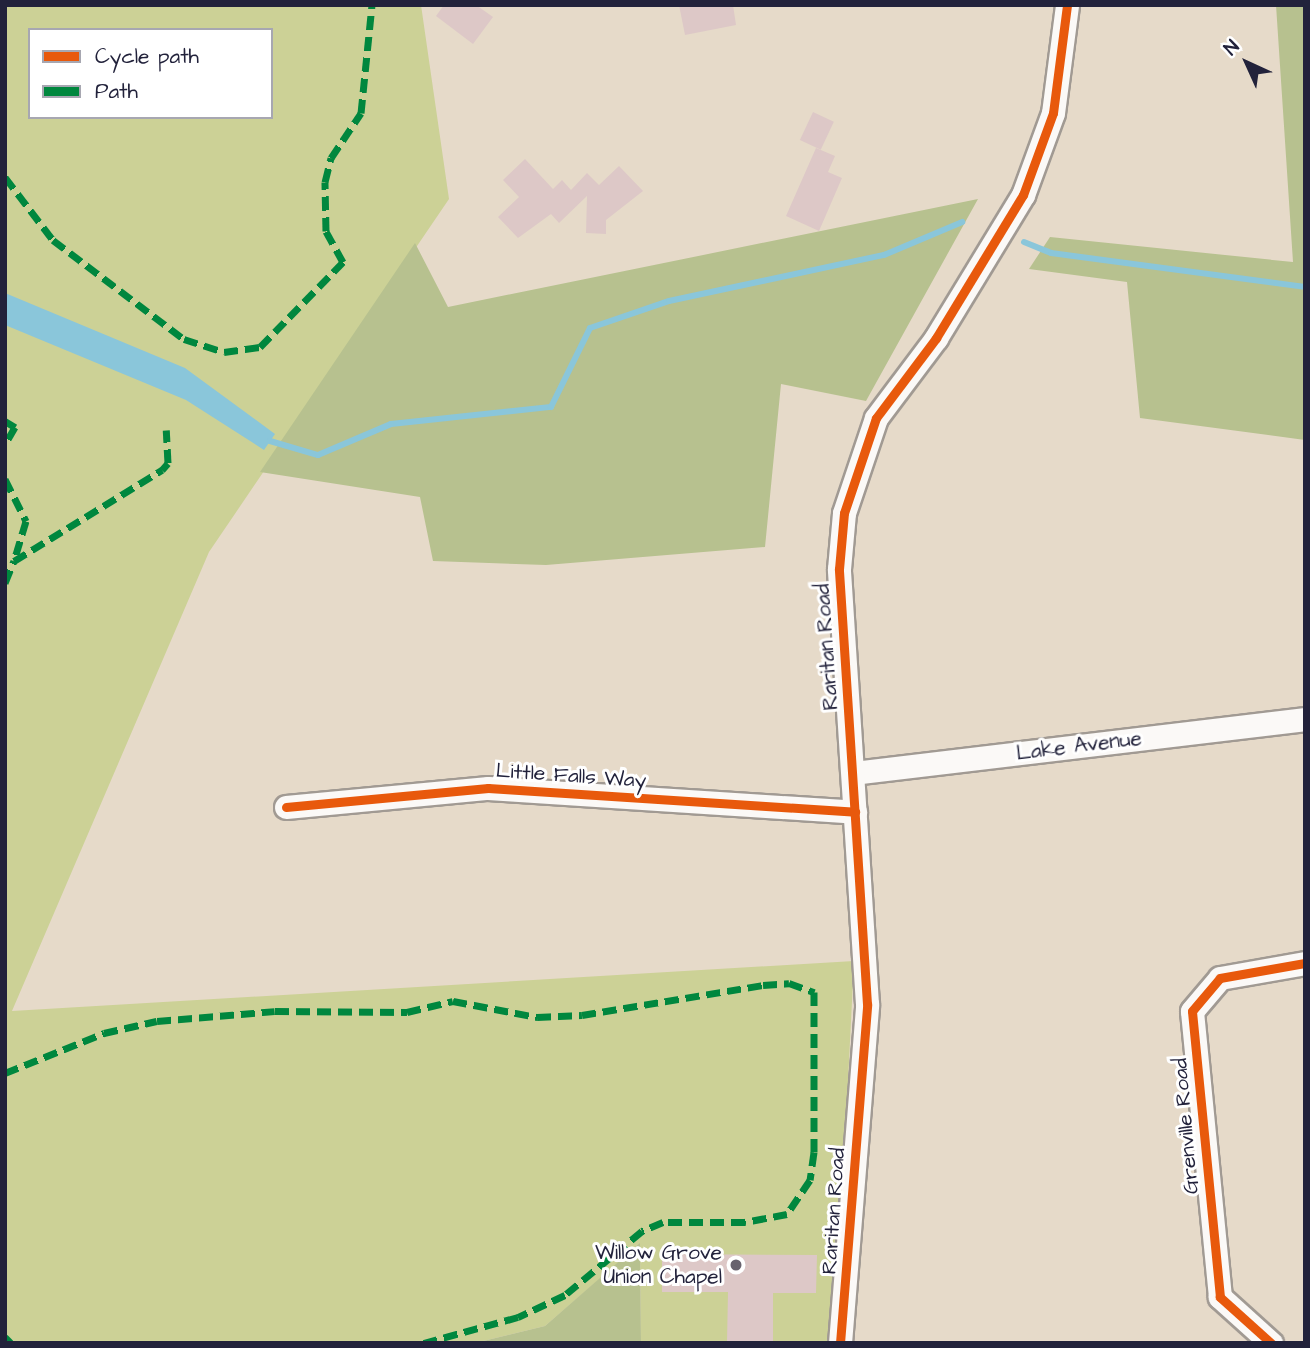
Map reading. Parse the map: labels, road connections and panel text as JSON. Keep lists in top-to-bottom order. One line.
{"streets":{"street":["Raritan Road","Lake Avenue","Little Falls Way","Grenville Road"]},"crossings":[["Raritan Road","Lake Avenue"],["Raritan Road","Little Falls Way"]],"places":["Willow Grove Union Chapel"],"legend":["Cycle path","Path"],"north":"top left"}
